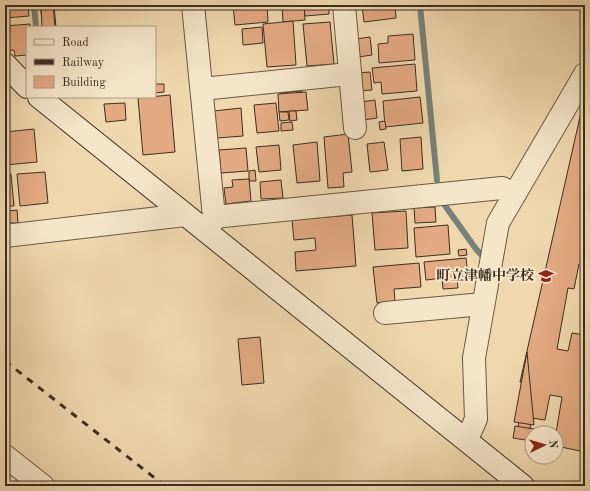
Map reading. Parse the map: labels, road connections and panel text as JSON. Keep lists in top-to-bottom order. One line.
{"places":{"school or university":["町立津幡中学校"]},"legend":["Road","Railway","Building"],"north":"right"}
